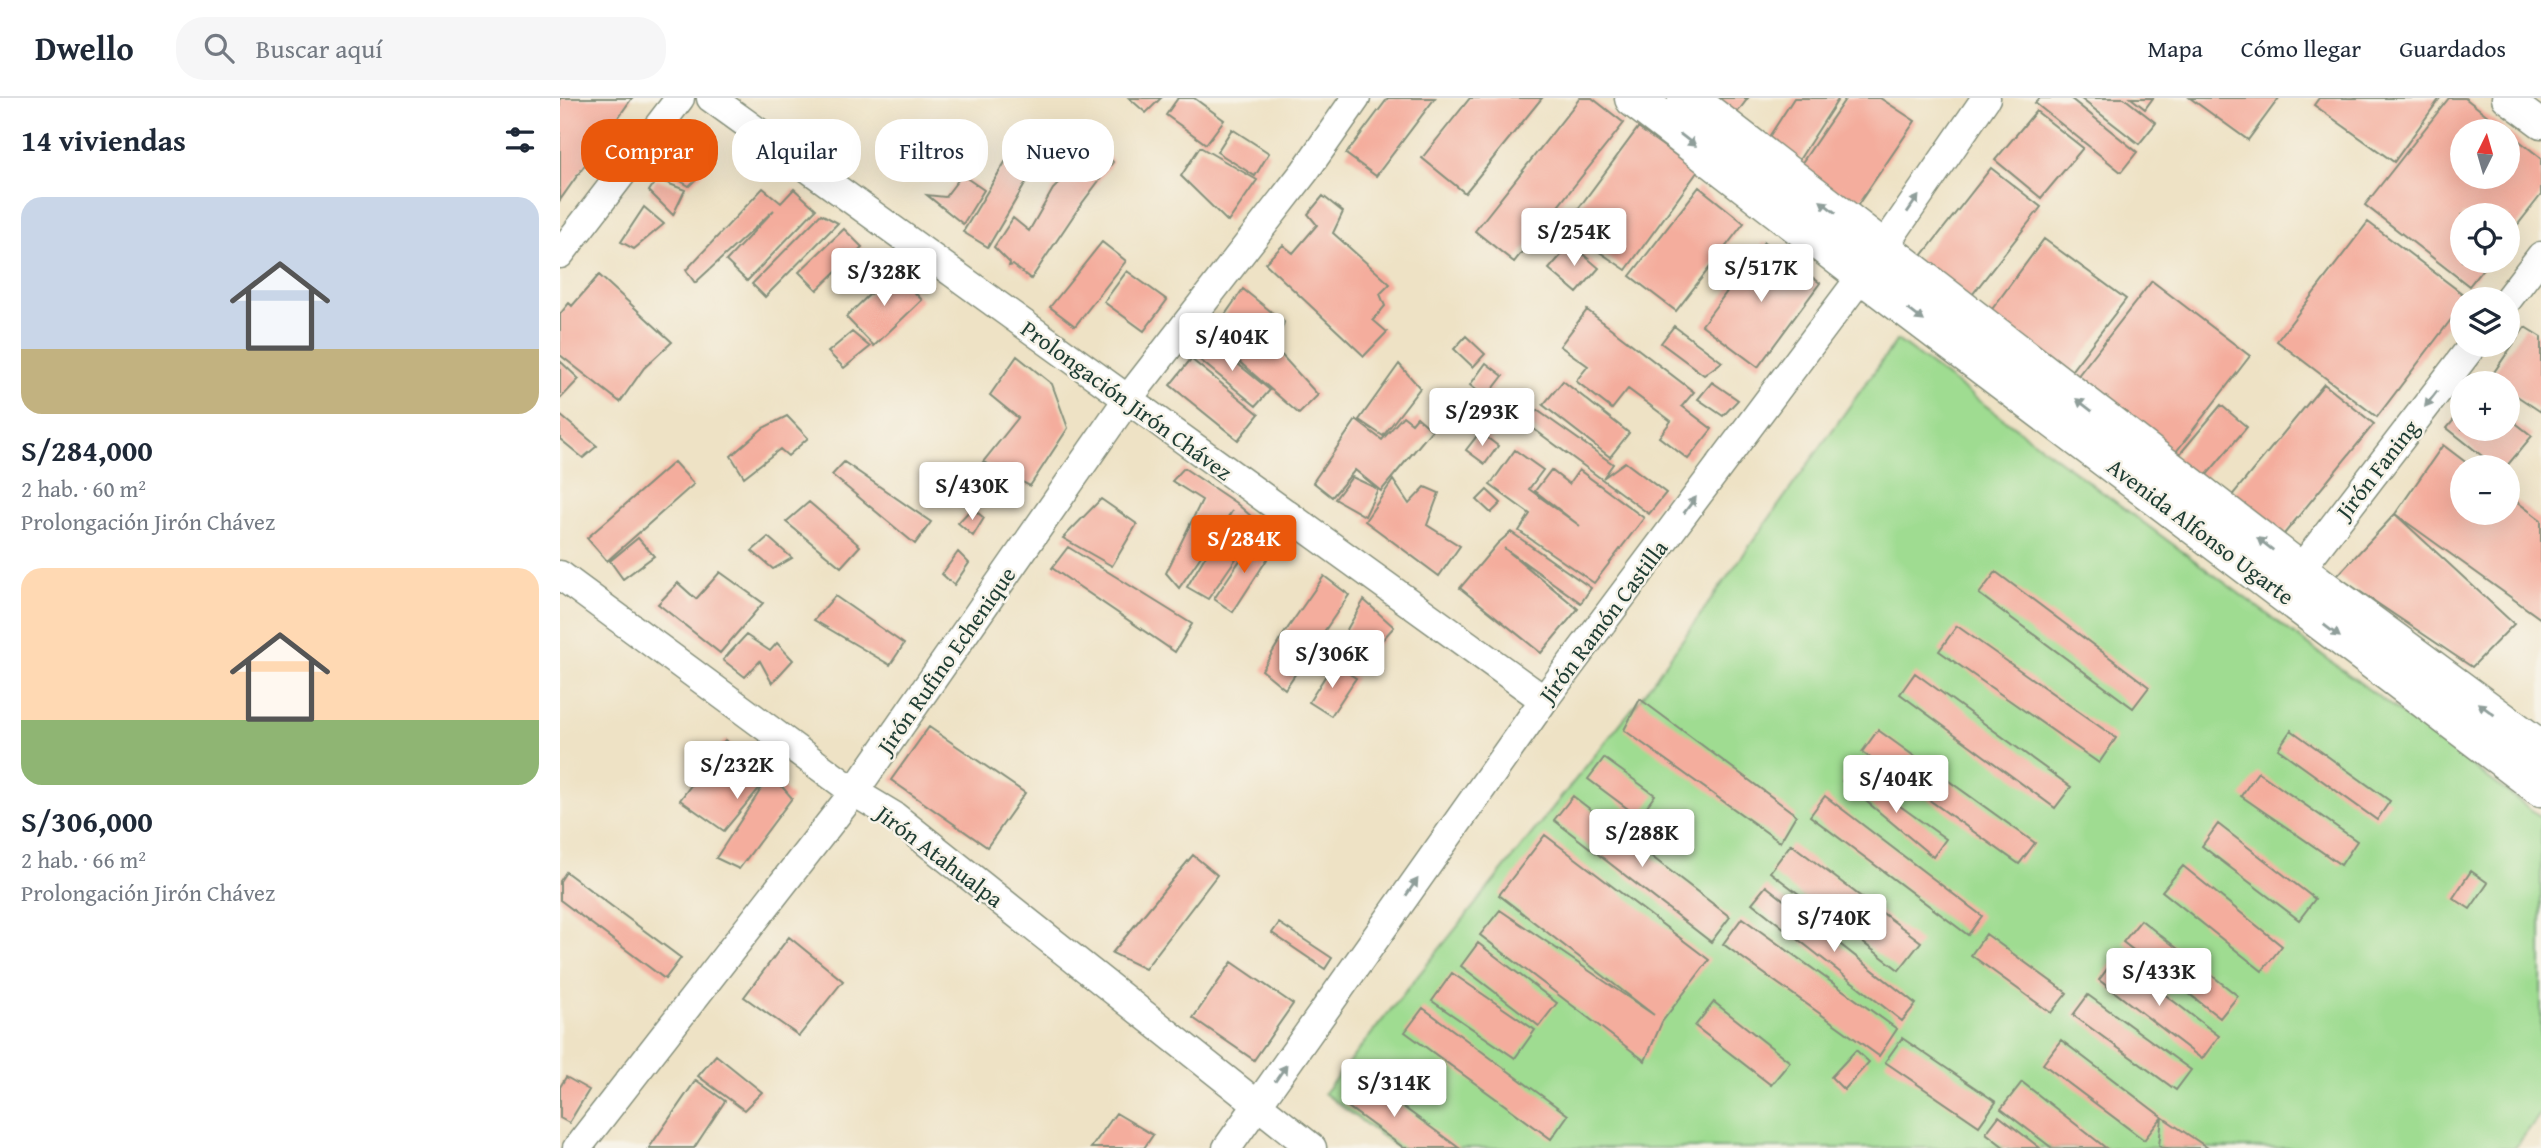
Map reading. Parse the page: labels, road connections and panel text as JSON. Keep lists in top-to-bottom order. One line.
{"streets":{"main road":["Avenida Alfonso Ugarte"],"street":["Prolongación Jirón Chávez","Jirón Faning","Jirón Ramón Castilla","Jirón Rufino Echenique","Jirón Atahualpa"]},"crossings":[["Prolongación Jirón Chávez","Jirón Ramón Castilla"],["Prolongación Jirón Chávez","Jirón Rufino Echenique"],["Jirón Faning","Avenida Alfonso Ugarte"],["Avenida Alfonso Ugarte","Jirón Ramón Castilla"],["Jirón Ramón Castilla","Jirón Atahualpa"],["Jirón Rufino Echenique","Jirón Atahualpa"]],"one_way":["Jirón Faning","Jirón Ramón Castilla"],"north":"top","page":{"header":"Dwello","search":"Buscar aquí","nav":["Mapa","Cómo llegar","Guardados"],"heading":"14 viviendas","map_buttons":["+","−"],"chip":["Comprar","Alquilar","Filtros","Nuevo"],"list":[{"name":"S/284,000","note":"2 hab. · 60 m² · Prolongación Jirón Chávez"},{"name":"S/306,000","note":"2 hab. · 66 m² · Prolongación Jirón Chávez"}],"price":["S/254K","S/517K","S/328K","S/404K","S/293K","S/430K","S/284K","S/306K","S/232K","S/404K","S/288K","S/740K","S/433K","S/314K"]}}
